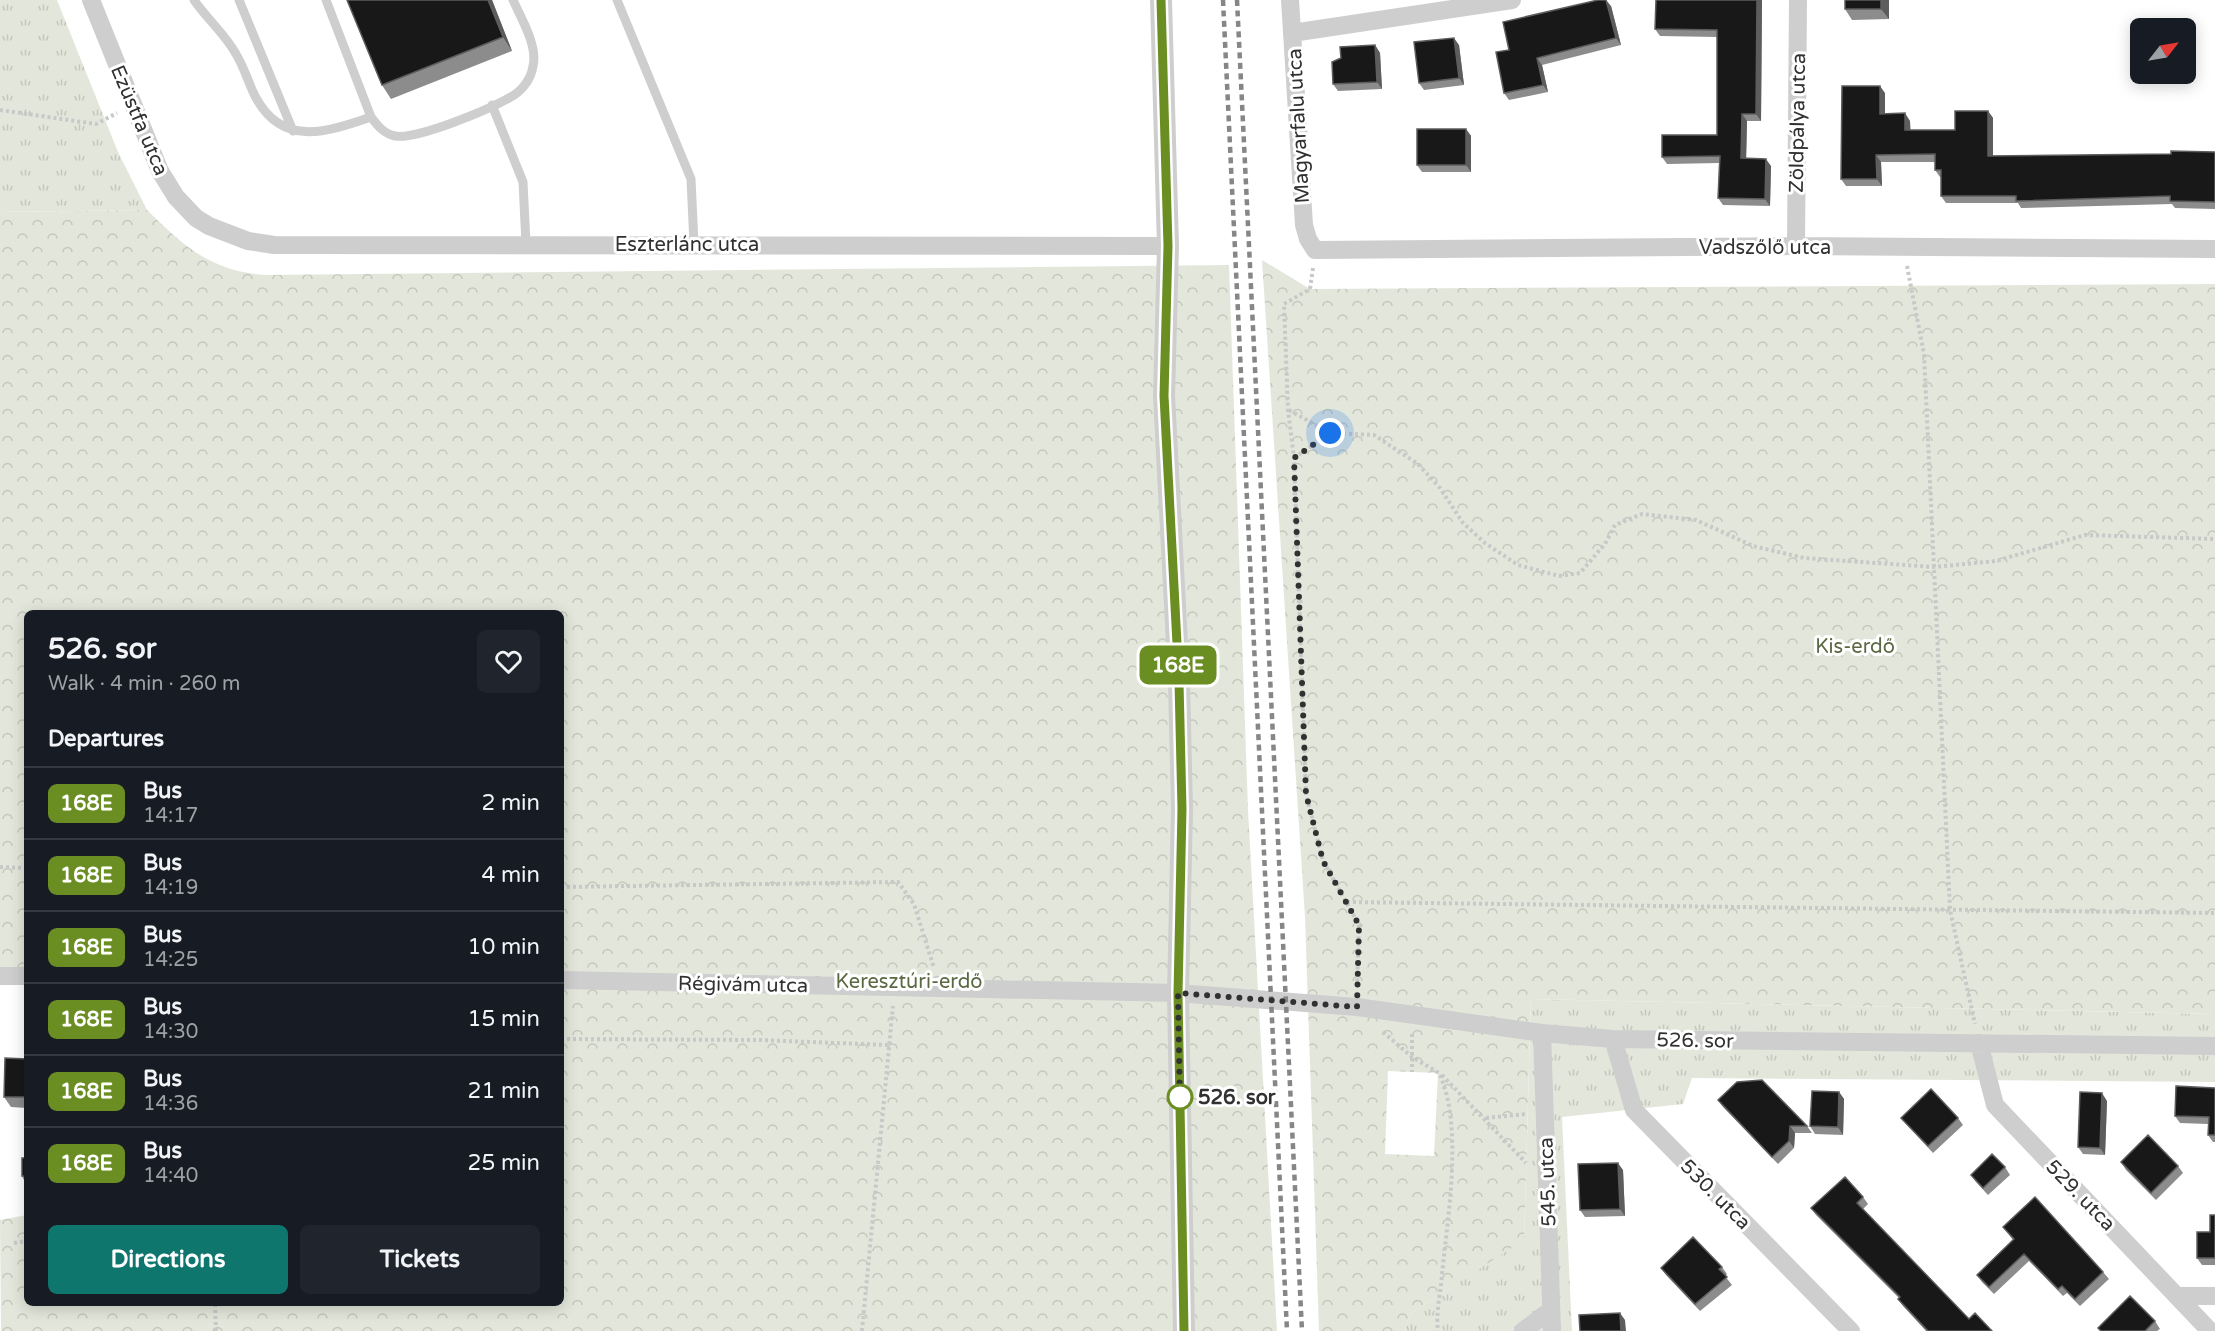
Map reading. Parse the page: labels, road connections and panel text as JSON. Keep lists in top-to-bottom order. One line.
{"streets":{"street":["Ezüstfa utca","Zöldpálya utca","Magyarfalu utca","Eszterlánc utca","Vadszőlő utca","Régivám utca","526. sor","545. utca","530. utca","529. utca"]},"crossings":[["Ezüstfa utca","Eszterlánc utca"],["Zöldpálya utca","Vadszőlő utca"],["Magyarfalu utca","Vadszőlő utca"],["Régivám utca","526. sor"],["526. sor","545. utca"],["526. sor","530. utca"],["526. sor","529. utca"]],"parks":["Kis-erdő","Keresztúri-erdő"],"places":["526. sor"],"lines":["bus line 168E"],"north":"top right","page":{"on_map":"168E","heading":[["526. sor","Walk · 4 min · 260 m"],"Departures"],"list":[{"mark":"168E","name":"Bus","note":"14:17","value":"2 min"},{"mark":"168E","name":"Bus","note":"14:19","value":"4 min"},{"mark":"168E","name":"Bus","note":"14:25","value":"10 min"},{"mark":"168E","name":"Bus","note":"14:30","value":"15 min"},{"mark":"168E","name":"Bus","note":"14:36","value":"21 min"},{"mark":"168E","name":"Bus","note":"14:40","value":"25 min"}],"buttons":["Directions","Tickets"]}}
